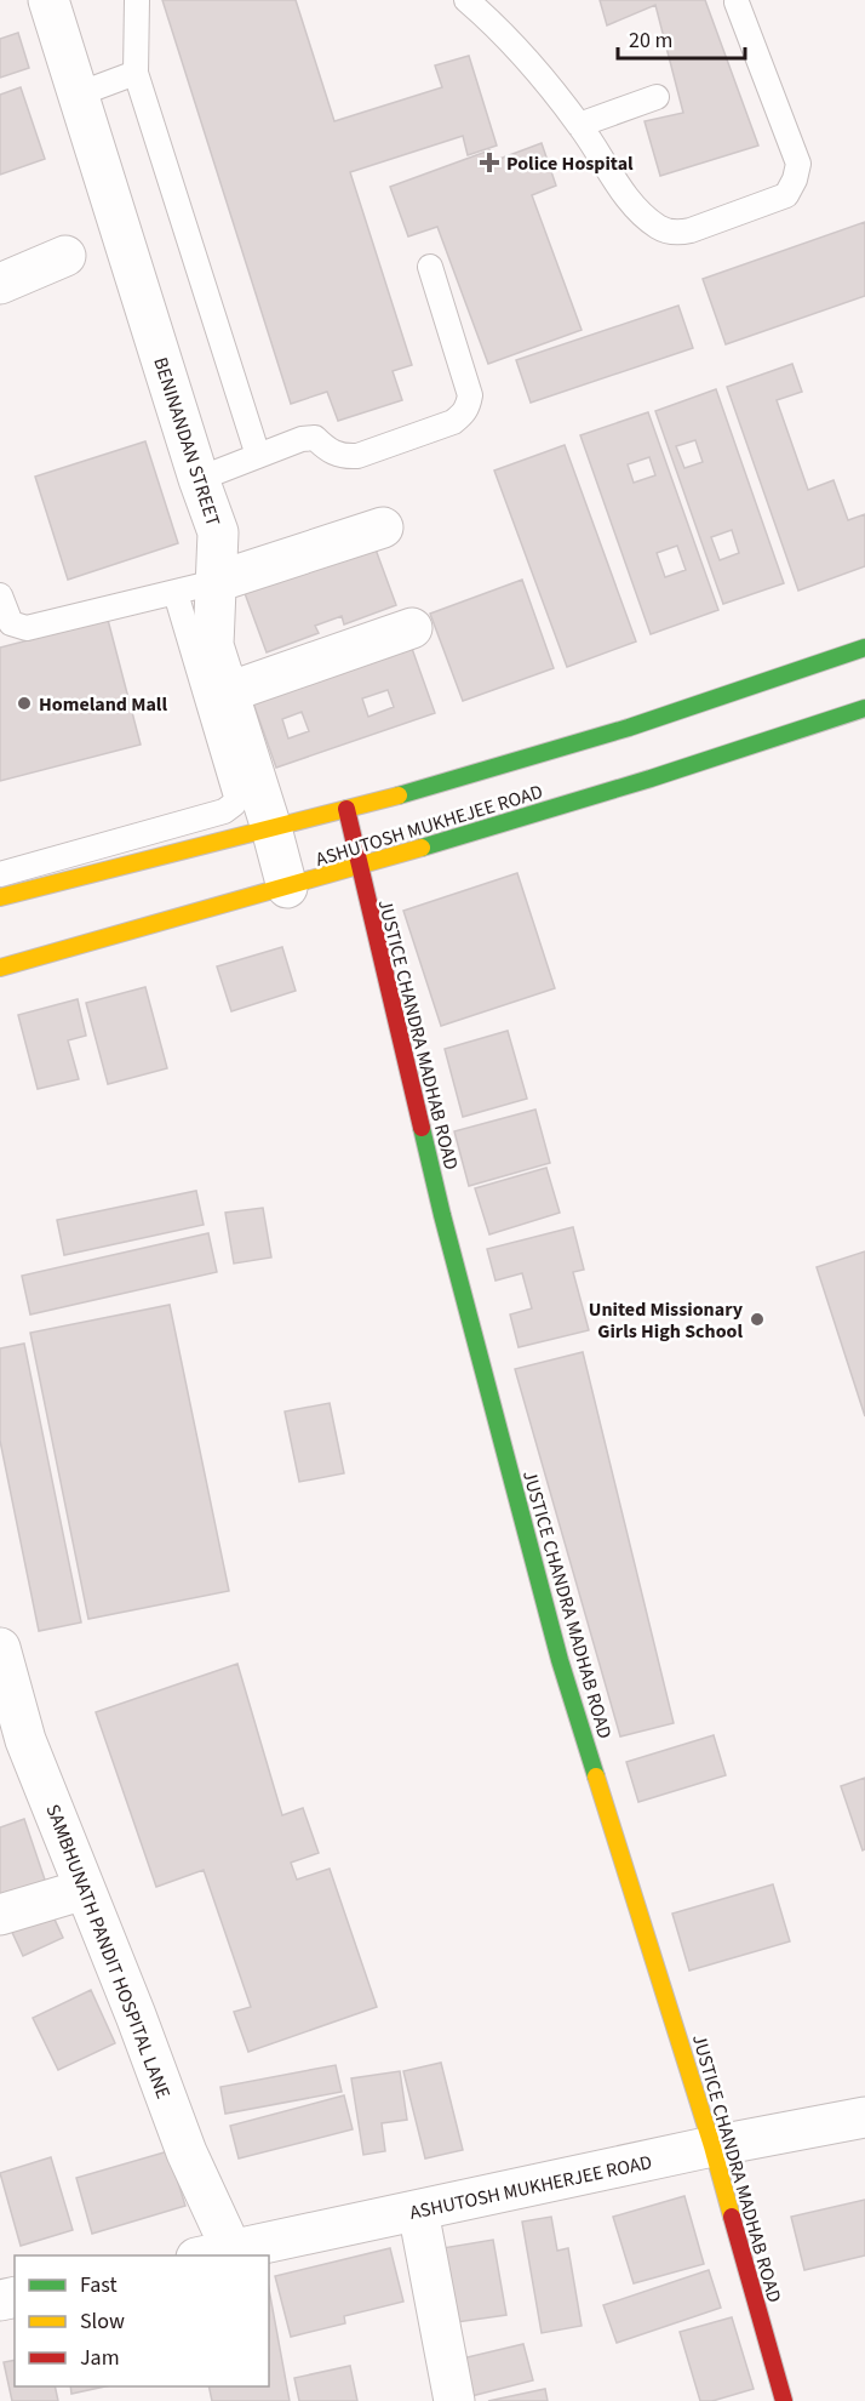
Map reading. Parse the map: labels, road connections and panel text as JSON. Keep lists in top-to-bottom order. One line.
{"streets":{"main road":["ASHUTOSH MUKHEJEE ROAD","JUSTICE CHANDRA MADHAB ROAD"],"street":["BENINANDAN STREET","SAMBHUNATH PANDIT HOSPITAL LANE","ASHUTOSH MUKHERJEE ROAD"]},"crossings":[["BENINANDAN STREET","ASHUTOSH MUKHEJEE ROAD"],["ASHUTOSH MUKHEJEE ROAD","JUSTICE CHANDRA MADHAB ROAD"],["JUSTICE CHANDRA MADHAB ROAD","ASHUTOSH MUKHERJEE ROAD"],["SAMBHUNATH PANDIT HOSPITAL LANE","ASHUTOSH MUKHERJEE ROAD"]],"places":{"health":["Police Hospital"],"other":["Homeland Mall","United Missionary Girls High School"]},"legend":["Fast","Slow","Jam"],"scale_bar":"20 m"}
